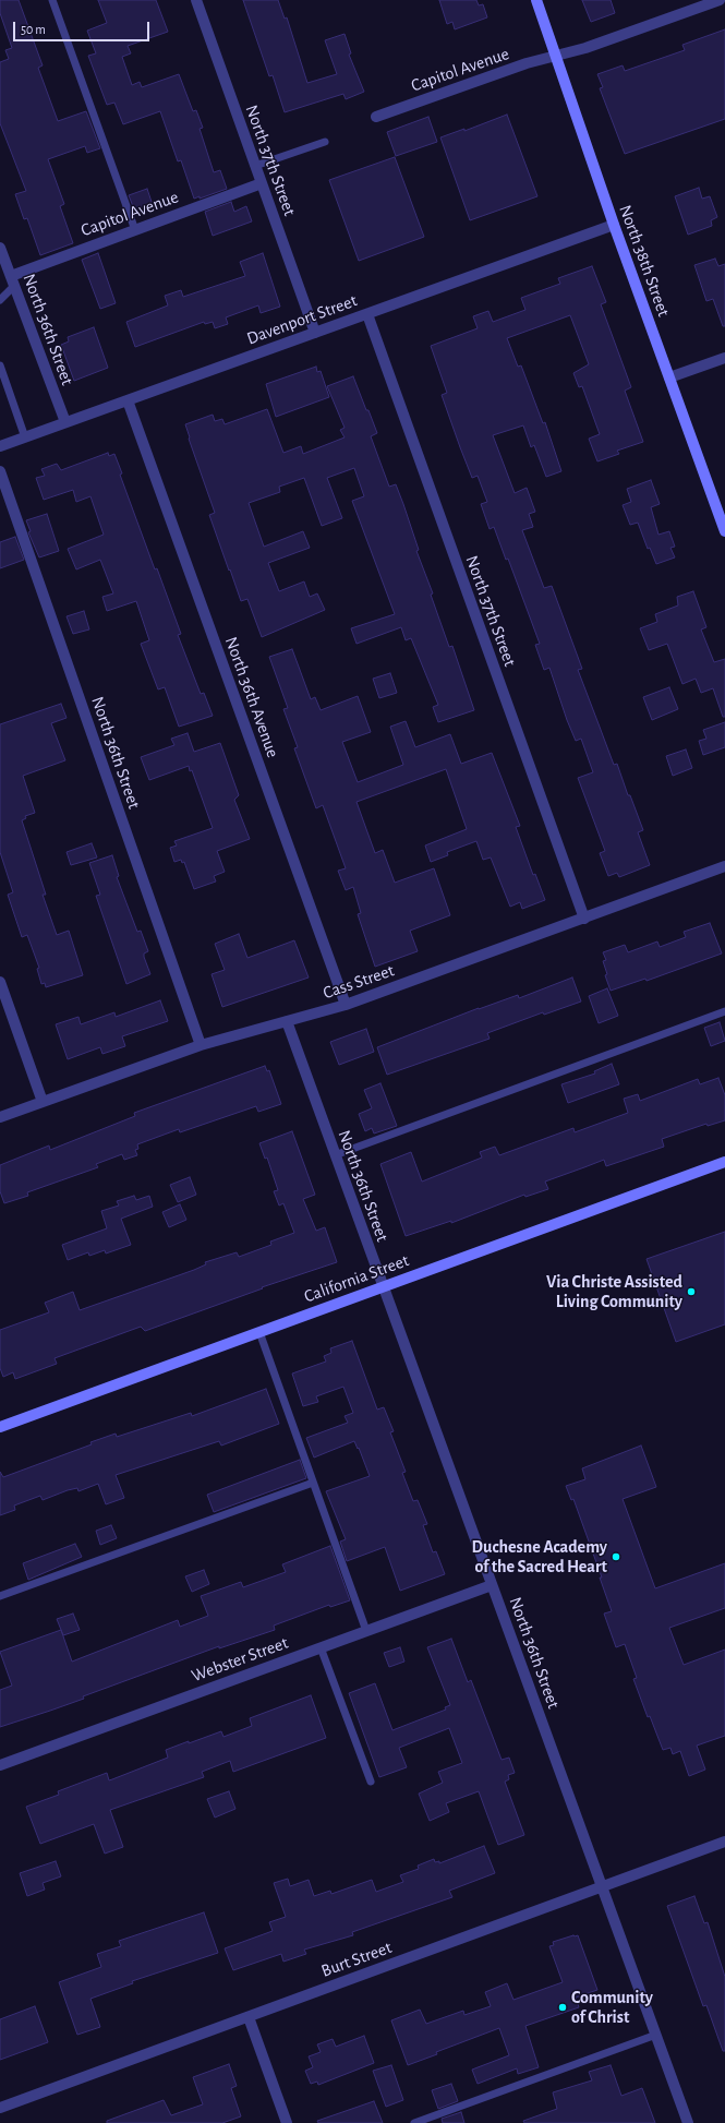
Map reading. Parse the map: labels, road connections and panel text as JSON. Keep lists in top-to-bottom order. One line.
{"streets":{"street":["Capitol Avenue","North 37th Street","North 38th Street","Davenport Street","North 36th Street","North 36th Avenue","Cass Street","California Street","Webster Street","Burt Street"]},"crossings":[["Capitol Avenue","North 37th Street"],["Capitol Avenue","North 38th Street"],["Capitol Avenue","North 36th Street"],["North 37th Street","Davenport Street"],["North 37th Street","Cass Street"],["North 38th Street","Davenport Street"],["Davenport Street","North 36th Street"],["Davenport Street","North 36th Avenue"],["North 36th Street","Cass Street"],["North 36th Street","California Street"],["North 36th Street","Webster Street"],["North 36th Street","Burt Street"],["North 36th Avenue","Cass Street"]],"places":["Via Christe Assisted Living Community","Duchesne Academy of the Sacred Heart","Community of Christ"],"scale_bar":"50 m"}
